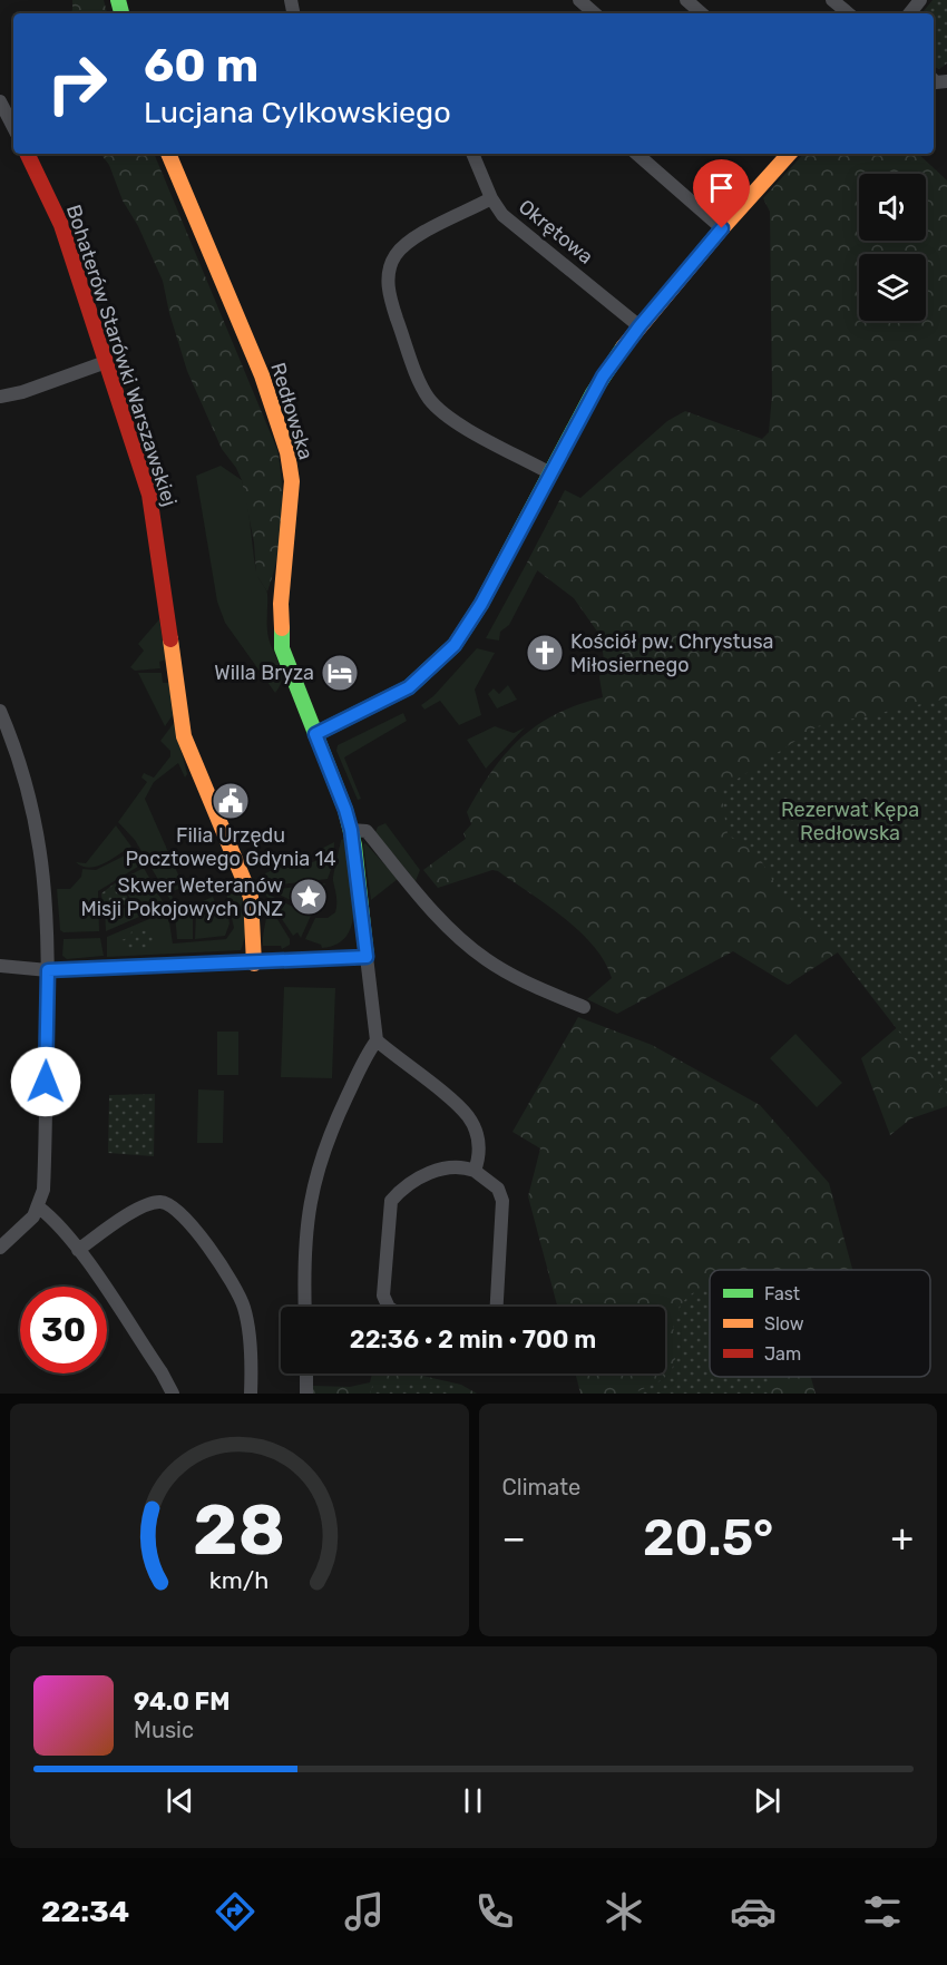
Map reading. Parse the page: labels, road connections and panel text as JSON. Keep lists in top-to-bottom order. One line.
{"streets":{"street":["Okrętowa","Bohaterów Starówki Warszawskiej","Redłowska"]},"parks":["Rezerwat Kępa Redłowska"],"places":{"church":["Kościół pw. Chrystusa Miłosiernego"],"hotel":["Willa Bryza"],"public building":["Filia Urzędu Pocztowego Gdynia 14"],"place":["Skwer Weteranów Misji Pokojowych ONZ"]},"legend":["Fast","Slow","Jam"],"page":{"turn":["60 m","Lucjana Cylkowskiego"],"limit":"30","trip":"22:36 · 2 min · 700 m","tile":"Climate","heat":["−","20.5°","+"],"song":["94.0 FM","Music"],"tabs":"22:34","gauge":["28","km/h"]}}
